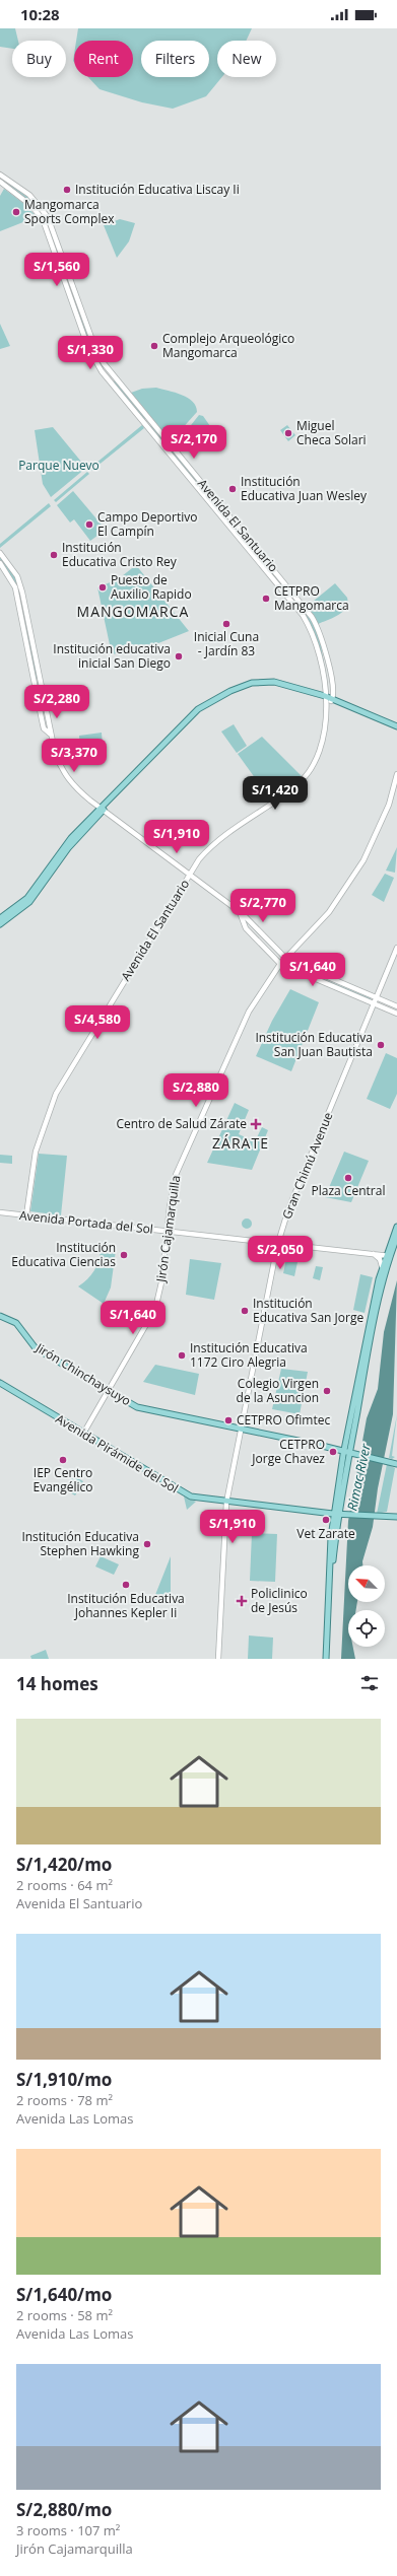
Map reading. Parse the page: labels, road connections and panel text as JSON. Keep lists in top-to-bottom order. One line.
{"streets":{"main road":["Jirón Chinchaysuyo","Avenida Pirámide del Sol"],"street":["Avenida El Santuario","Gran Chimú Avenue","Avenida Portada del Sol","Jirón Cajamarquilla"]},"crossings":[["Avenida El Santuario","Avenida Portada del Sol"],["Gran Chimú Avenue","Avenida Portada del Sol"],["Gran Chimú Avenue","Jirón Chinchaysuyo"],["Gran Chimú Avenue","Avenida Pirámide del Sol"],["Avenida Portada del Sol","Jirón Cajamarquilla"],["Jirón Cajamarquilla","Jirón Chinchaysuyo"],["Jirón Cajamarquilla","Avenida Pirámide del Sol"]],"districts":["MANGOMARCA","ZÁRATE"],"water":["Rimac River"],"parks":["Parque Nuevo"],"places":{"other":["Institución Educativa Liscay Ii","Mangomarca Sports Complex","Complejo Arqueológico Mangomarca","Miguel Checa Solari","Institución Educativa Juan Wesley","Campo Deportivo El Campín","Institución Educativa Cristo Rey","Puesto de Auxilio Rapido","CETPRO Mangomarca","Inicial Cuna - Jardín 83","Institución educativa inicial San Diego","Institución Educativa San Juan Bautista","Plaza Central","Institución Educativa Ciencias","Institución Educativa San Jorge","Institución Educativa 1172 Ciro Alegria","Colegio Virgen de la Asuncion","CETPRO Ofimtec","CETPRO Jorge Chavez","IEP Centro Evangélico","Vet Zarate","Institución Educativa Stephen Hawking","Institución Educativa Johannes Kepler Ii"],"health":["Centro de Salud Zárate","Policlinico de Jesús"]},"north":"top left","page":{"status":"10:28","chip":["Buy","Rent","Filters","New"],"price":["S/1,560","S/1,330","S/2,170","S/2,280","S/3,370","S/1,420","S/1,910","S/2,770","S/1,640","S/4,580","S/2,880","S/2,050","S/1,640","S/1,910"],"heading":"14 homes","list":[{"name":"S/1,420/mo","note":"2 rooms · 64 m² · Avenida El Santuario"},{"name":"S/1,910/mo","note":"2 rooms · 78 m² · Avenida Las Lomas"},{"name":"S/1,640/mo","note":"2 rooms · 58 m² · Avenida Las Lomas"},{"name":"S/2,880/mo","note":"3 rooms · 107 m² · Jirón Cajamarquilla"}]}}
